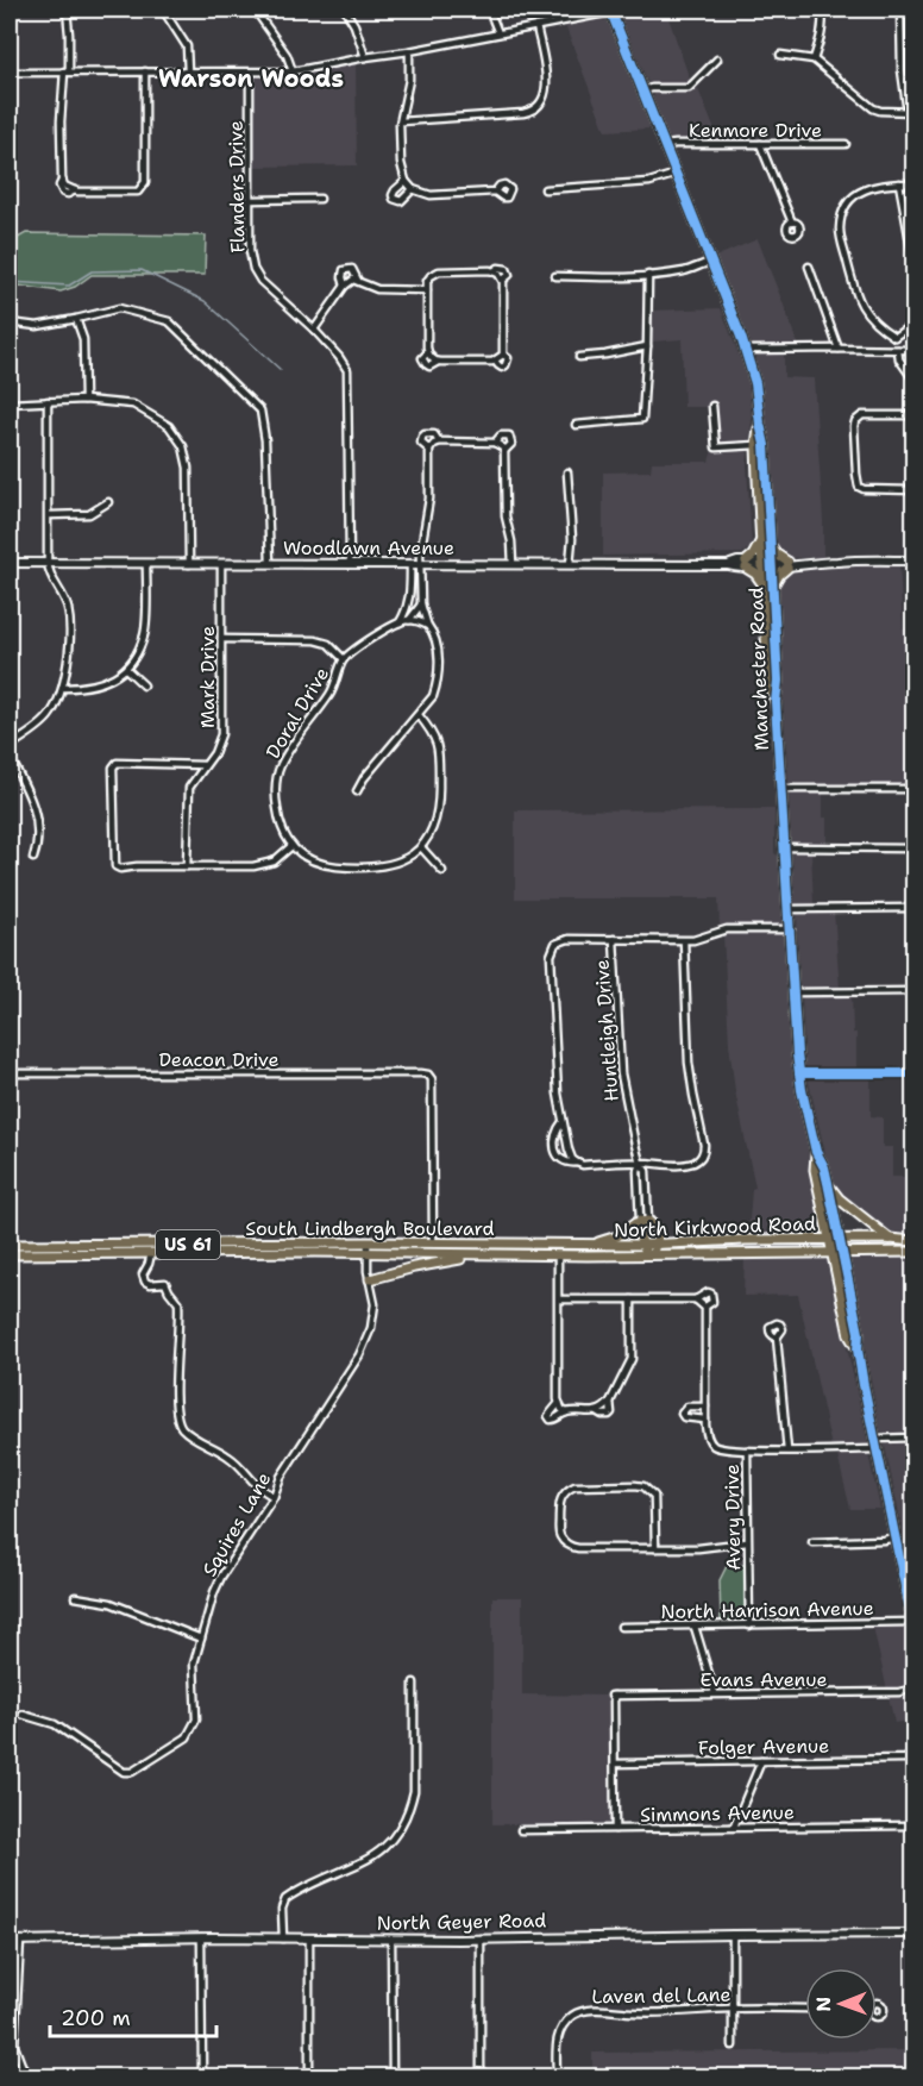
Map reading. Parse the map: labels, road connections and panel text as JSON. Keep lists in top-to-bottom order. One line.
{"streets":{"main road":["Manchester Road","North Kirkwood Road","South Lindbergh Boulevard","US 61"],"street":["Kenmore Drive","Flanders Drive","Woodlawn Avenue","Mark Drive","Doral Drive","Huntleigh Drive","Deacon Drive","Avery Drive","Squires Lane","North Harrison Avenue","Evans Avenue","Folger Avenue","Simmons Avenue","North Geyer Road","Laven del Lane"]},"crossings":[["Kenmore Drive","Manchester Road"],["Flanders Drive","Woodlawn Avenue"],["Woodlawn Avenue","Manchester Road"],["Woodlawn Avenue","Mark Drive"],["Manchester Road","North Kirkwood Road"],["Manchester Road","North Harrison Avenue"],["Deacon Drive","South Lindbergh Boulevard"],["North Kirkwood Road","South Lindbergh Boulevard"],["South Lindbergh Boulevard","Squires Lane"],["Avery Drive","North Harrison Avenue"],["Evans Avenue","Folger Avenue"]],"districts":["Warson Woods"],"scale_bar":"200 m","north":"left"}
